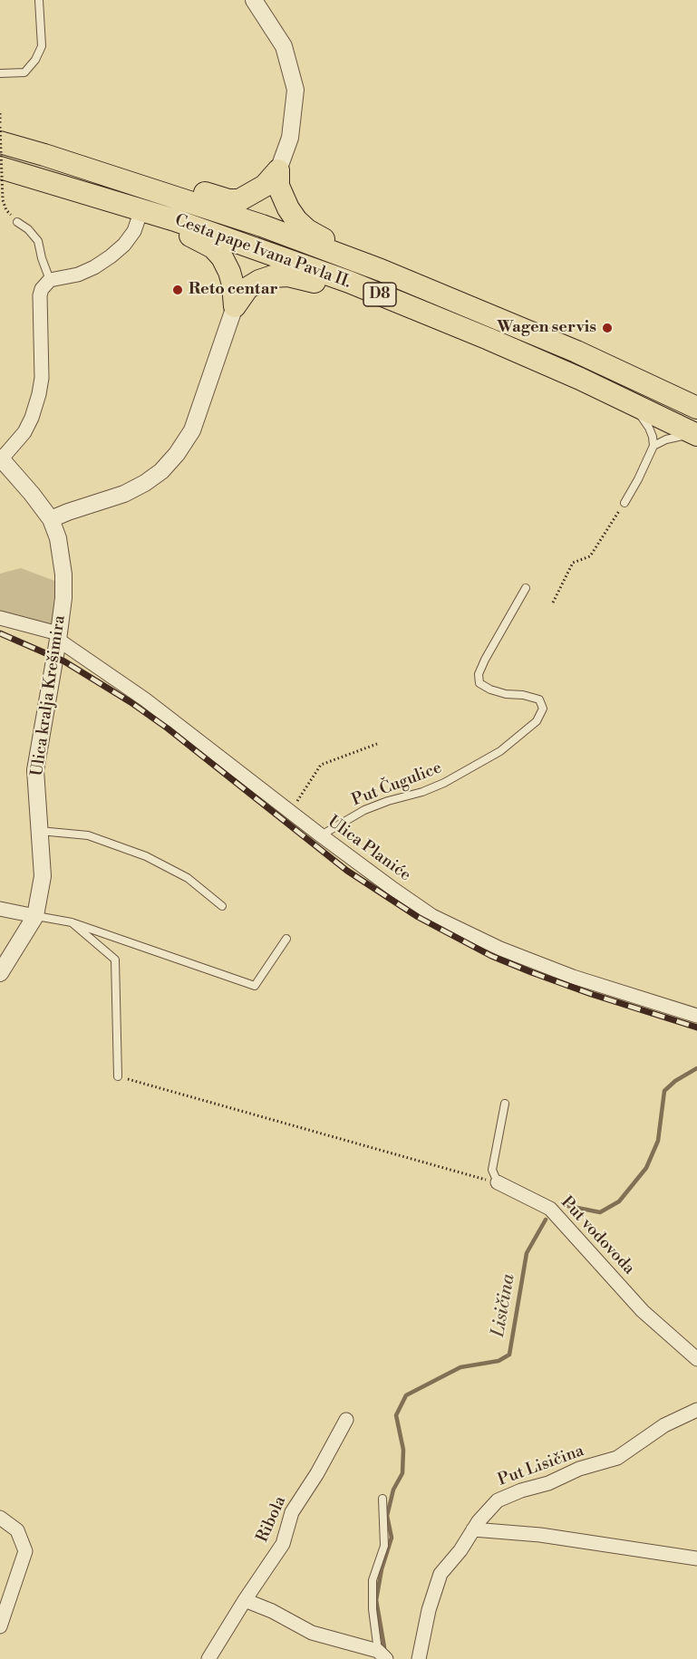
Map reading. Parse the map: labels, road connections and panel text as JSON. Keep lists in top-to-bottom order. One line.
{"streets":{"main road":["Cesta pape Ivana Pavla II.","D8"],"street":["Ulica kralja Krešimira","Ulica Planiće","Put vodovoda","Put Lisičina","Ribola"],"lane":["Put Čugulice"]},"crossings":[["Ulica kralja Krešimira","Ulica Planiće"],["Put Čugulice","Ulica Planiće"]],"water":["Lisičina"],"places":["Reto centar","Wagen servis"]}
